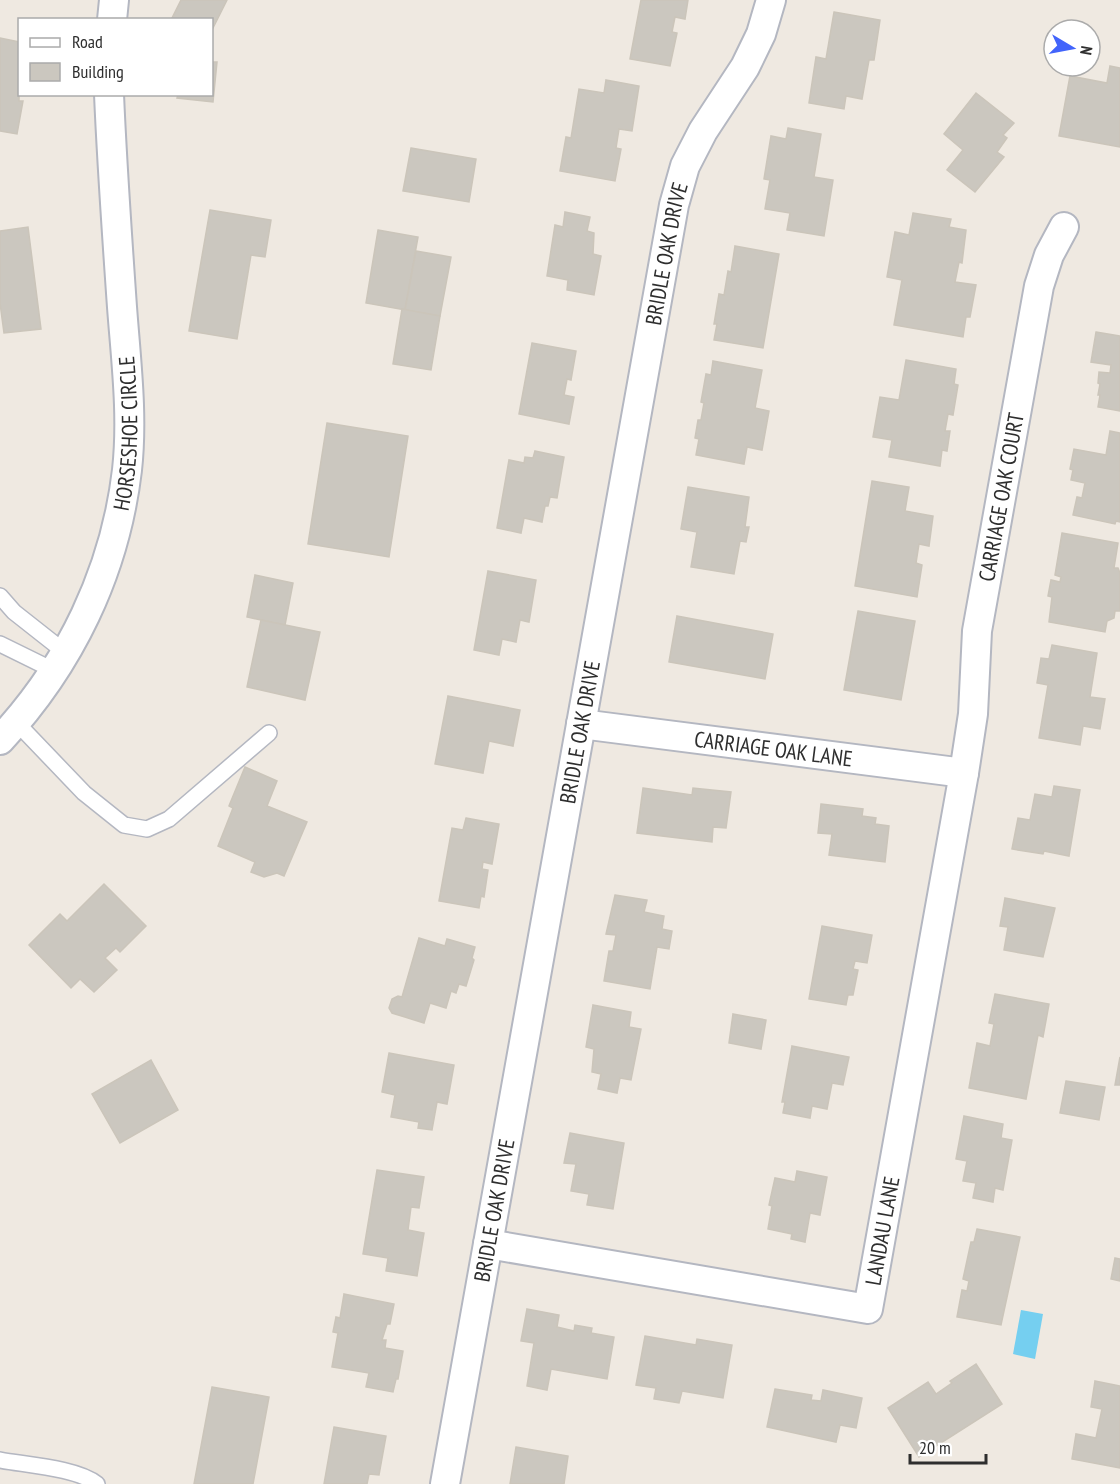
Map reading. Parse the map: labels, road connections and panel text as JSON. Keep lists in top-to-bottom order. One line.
{"streets":{"street":["BRIDLE OAK DRIVE","HORSESHOE CIRCLE","CARRIAGE OAK COURT","CARRIAGE OAK LANE","LANDAU LANE"]},"crossings":[["BRIDLE OAK DRIVE","CARRIAGE OAK LANE"],["BRIDLE OAK DRIVE","LANDAU LANE"],["CARRIAGE OAK COURT","CARRIAGE OAK LANE"],["CARRIAGE OAK COURT","LANDAU LANE"],["CARRIAGE OAK LANE","LANDAU LANE"]],"legend":["Road","Building"],"scale_bar":"20 m","north":"right"}
